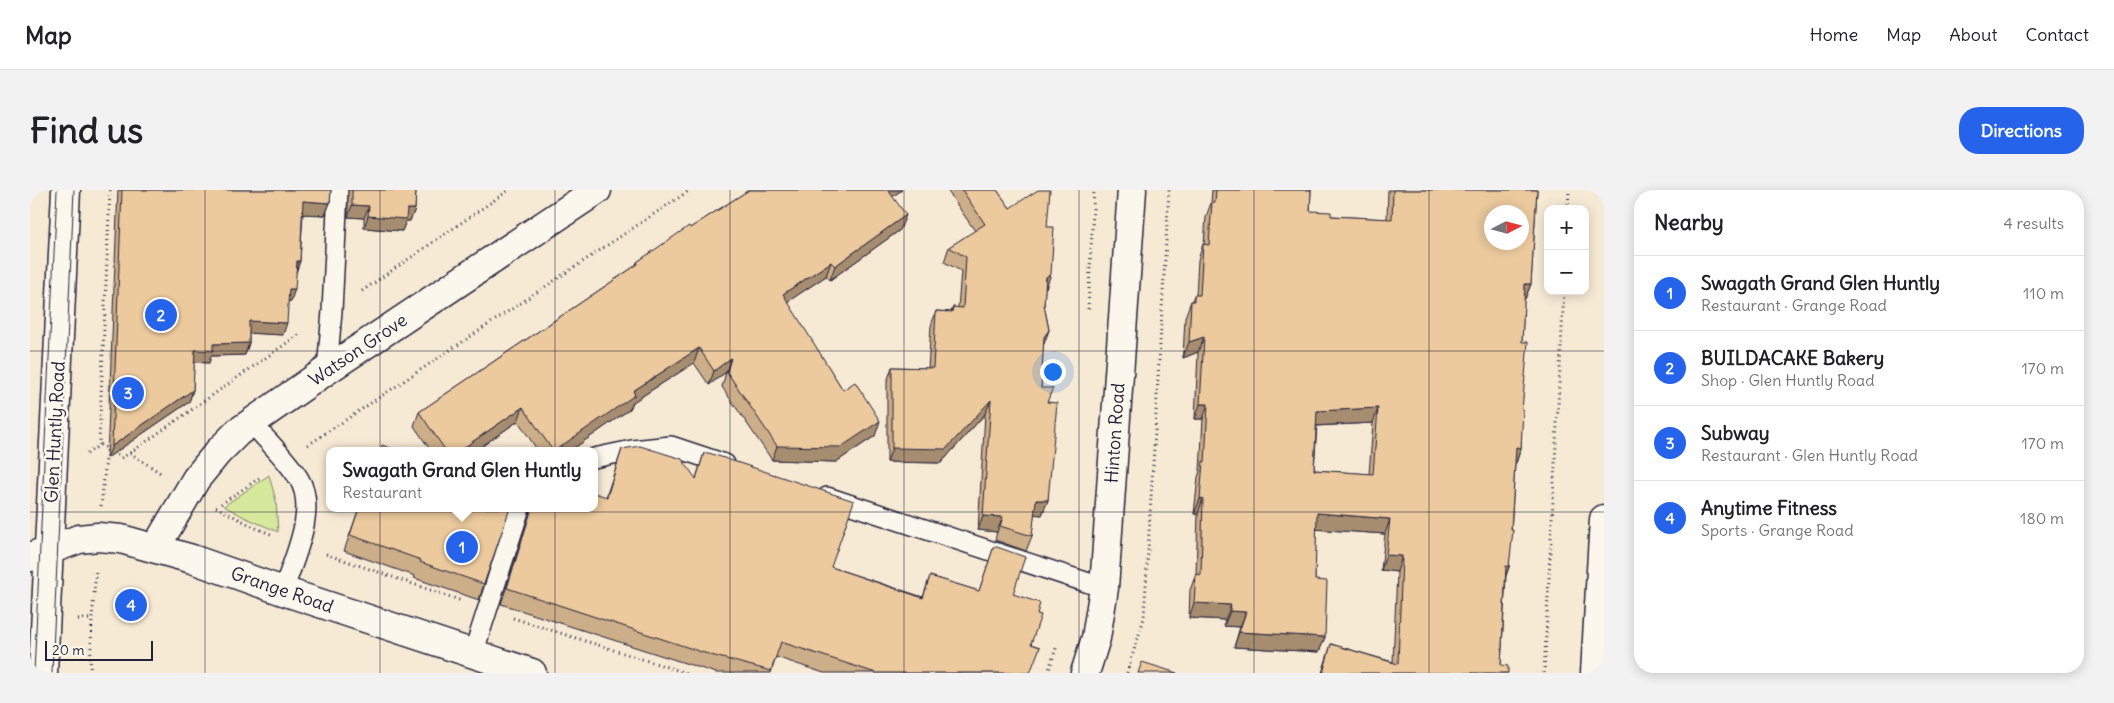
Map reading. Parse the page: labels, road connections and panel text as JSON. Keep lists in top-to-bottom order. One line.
{"streets":{"street":["Watson Grove","Glen Huntly Road","Hinton Road","Grange Road"]},"crossings":[["Watson Grove","Grange Road"],["Glen Huntly Road","Grange Road"]],"scale_bar":"20 m","north":"right","page":{"header":"Map","nav":["Home","Map","About","Contact"],"buttons":"Directions","title":"Find us","heading":["Nearby","4 results"],"map_buttons":["+","−"],"list":[{"mark":"1","name":"Swagath Grand Glen Huntly","note":"Restaurant · Grange Road","value":"110 m"},{"mark":"2","name":"BUILDACAKE Bakery","note":"Shop · Glen Huntly Road","value":"170 m"},{"mark":"3","name":"Subway","note":"Restaurant · Glen Huntly Road","value":"170 m"},{"mark":"4","name":"Anytime Fitness","note":"Sports · Grange Road","value":"180 m"}],"pins":["2","3","1","4"],"popup":["Swagath Grand Glen Huntly","Restaurant"],"scale":"20 m"}}
